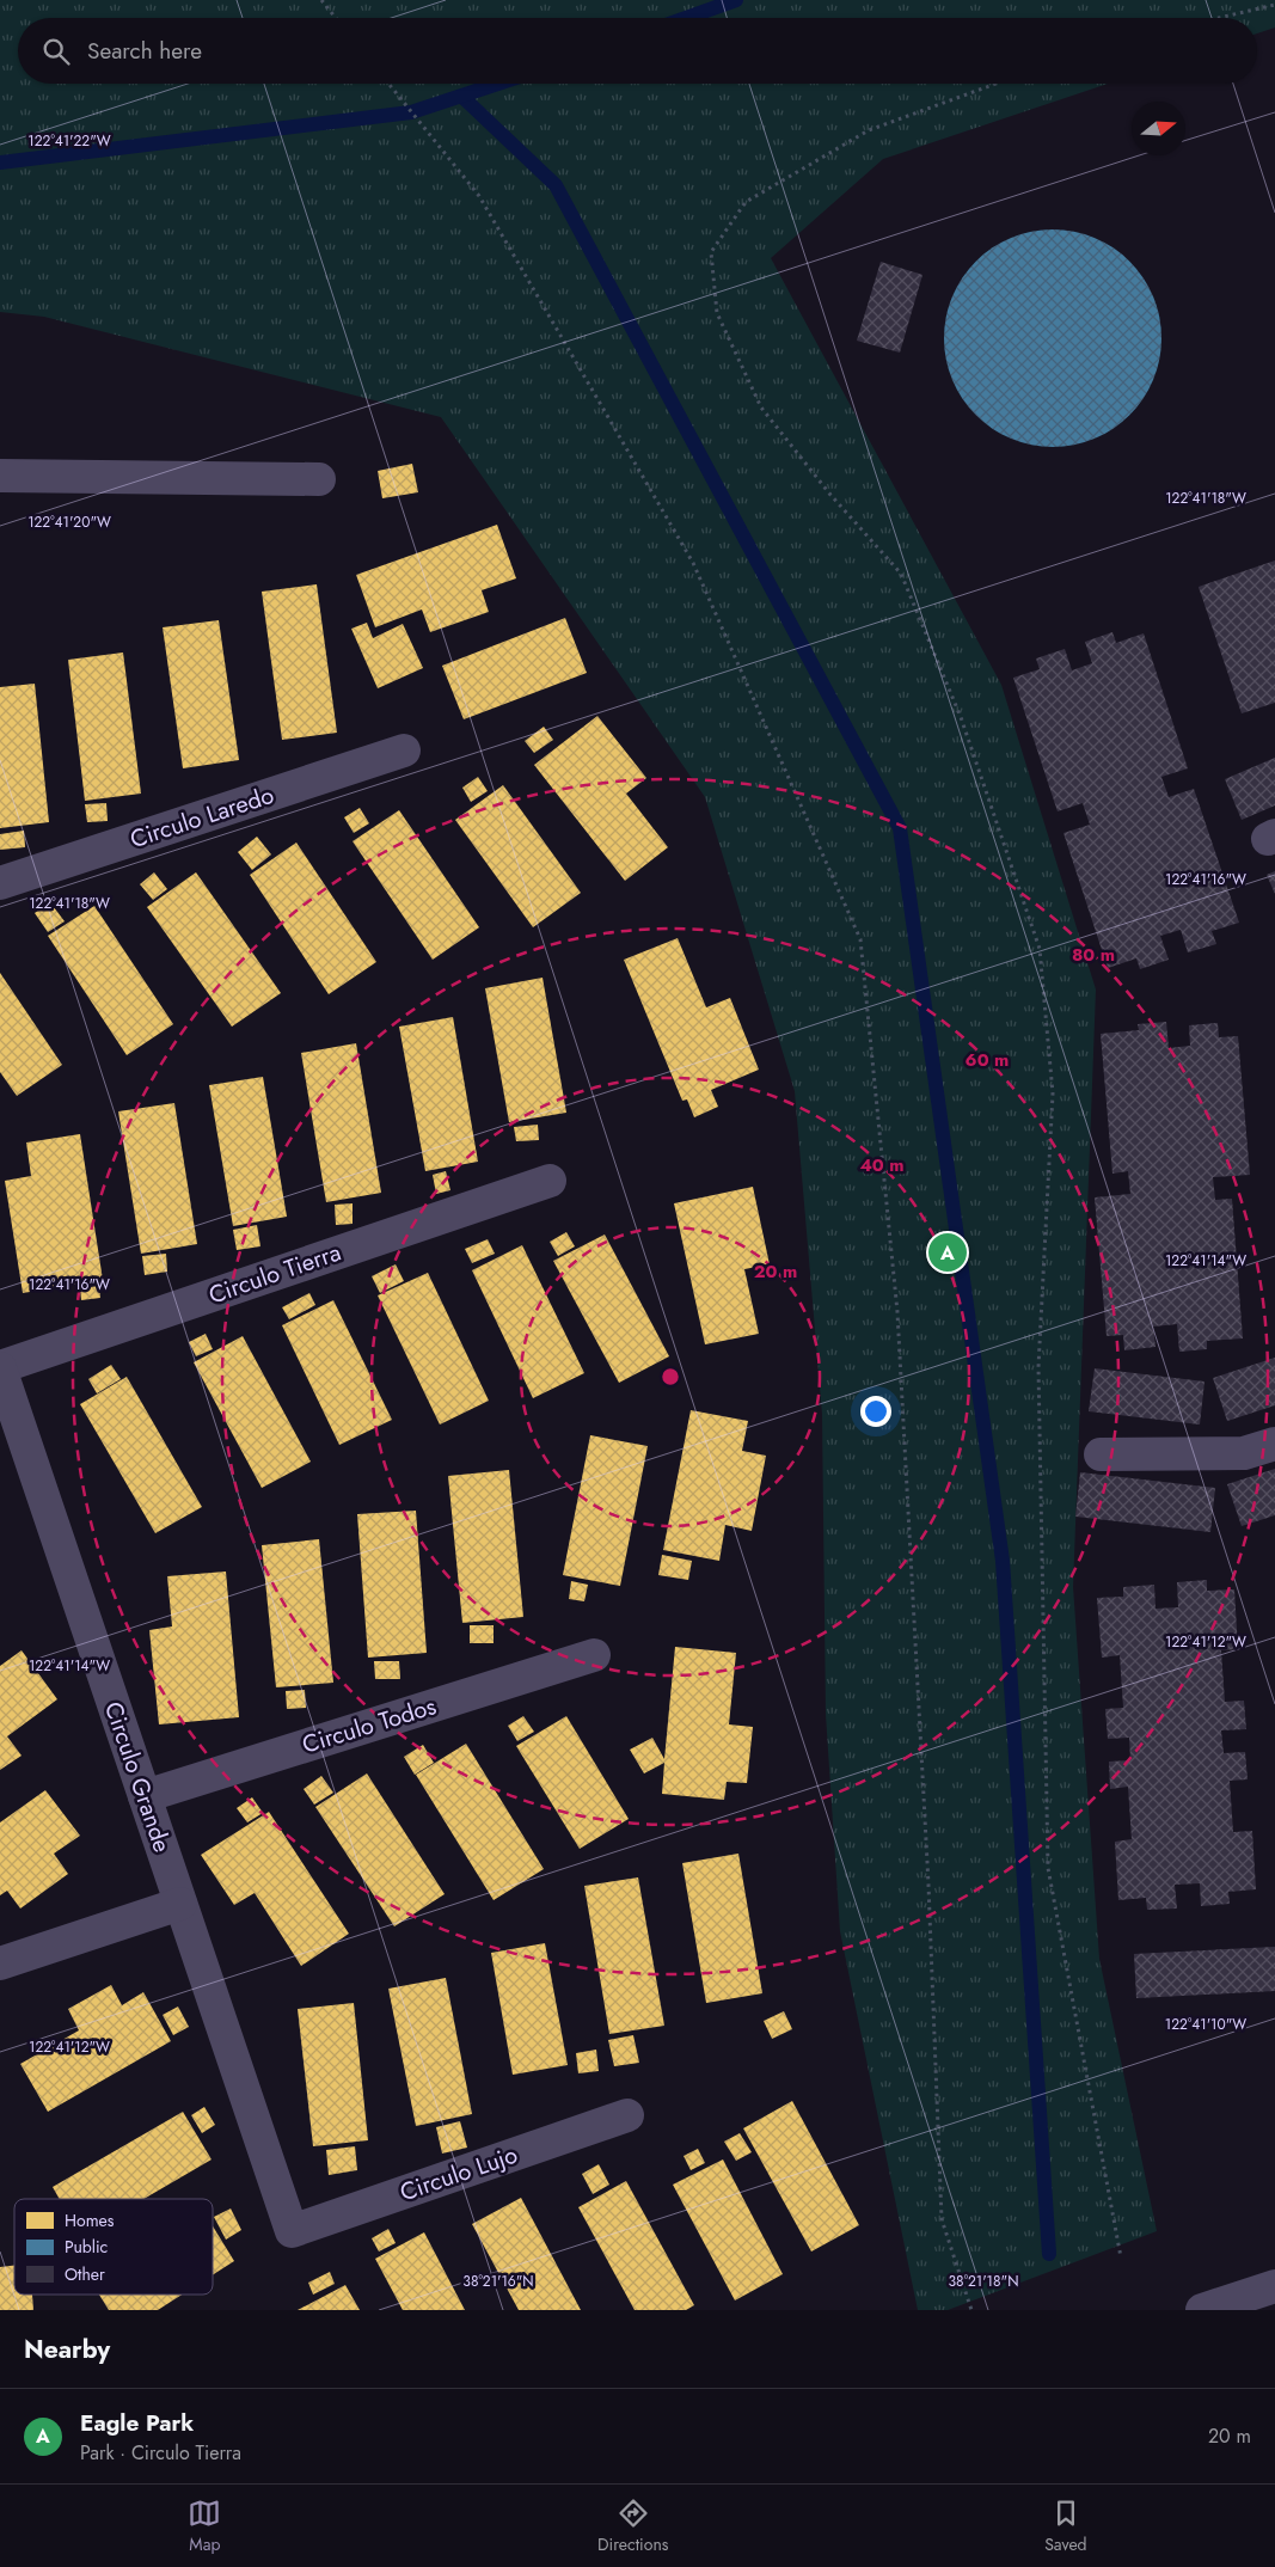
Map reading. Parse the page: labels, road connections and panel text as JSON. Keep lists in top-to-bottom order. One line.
{"streets":{"street":["Circulo Laredo","Circulo Tierra","Circulo Todos","Circulo Grande","Circulo Lujo"]},"crossings":[["Circulo Tierra","Circulo Grande"],["Circulo Todos","Circulo Grande"],["Circulo Grande","Circulo Lujo"]],"legend":["Homes","Public","Other"],"north":"right","page":{"search":"Search here","pins":"A","heading":"Nearby","list":[{"mark":"A","name":"Eagle Park","note":"Park · Circulo Tierra","value":"20 m"}],"nav":["Map","Directions","Saved"]},"coordinates":["122°41'22\"W","122°41'18\"W","122°41'20\"W","122°41'16\"W","122°41'14\"W","122°41'12\"W","122°41'10\"W","38°21'16\"N","38°21'18\"N"],"rings":["80 m","60 m","40 m","20 m"]}
